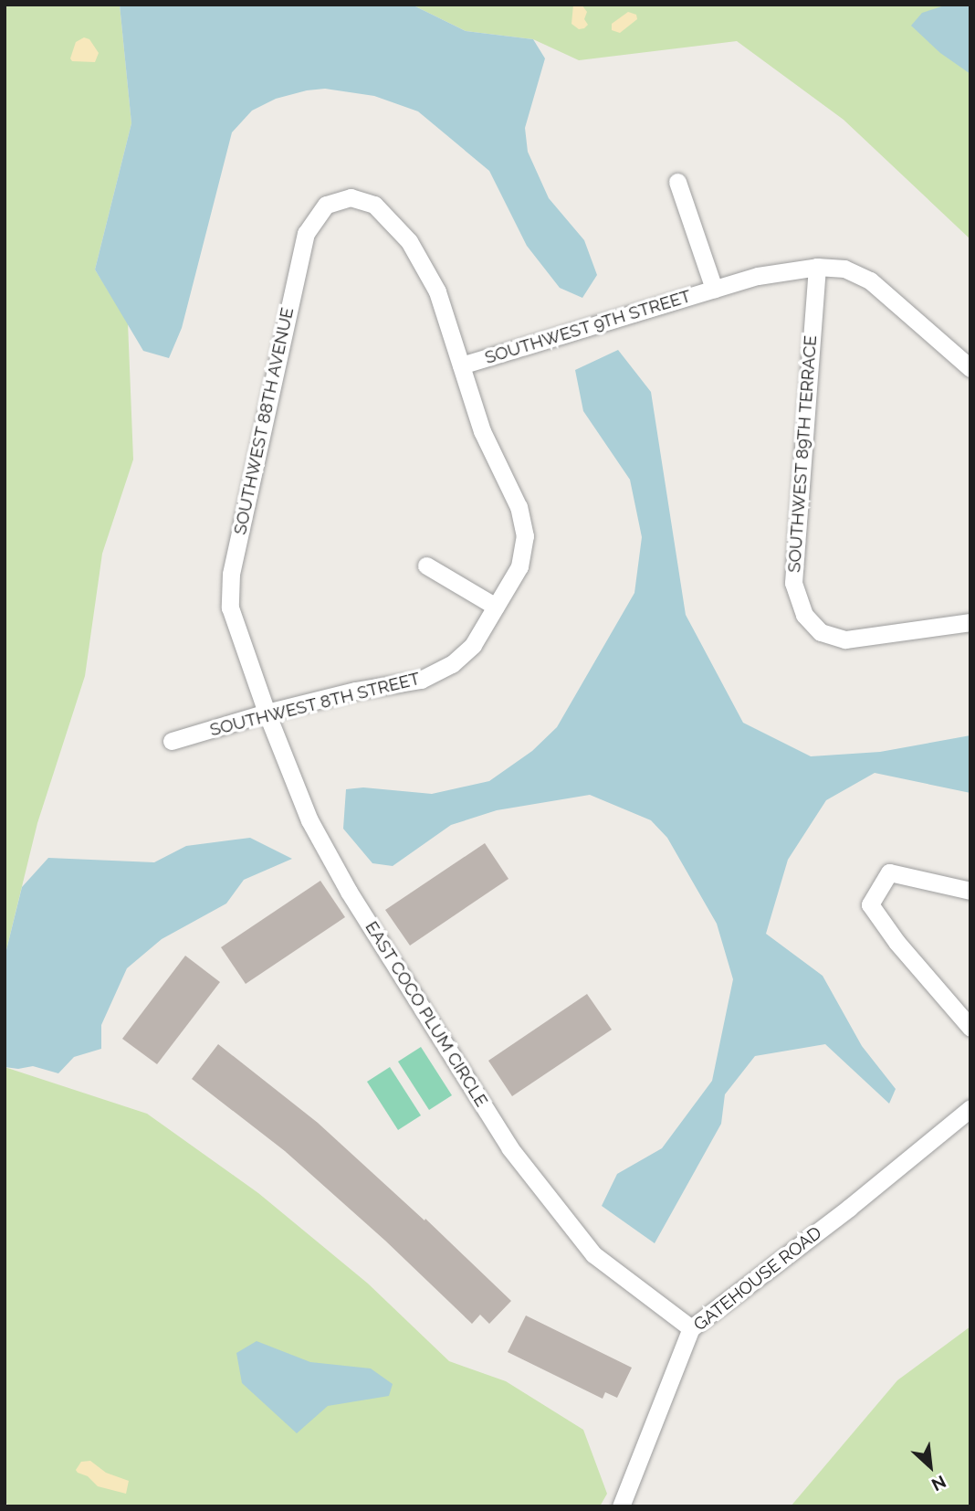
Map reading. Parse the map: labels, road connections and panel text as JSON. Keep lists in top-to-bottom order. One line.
{"streets":{"street":["SOUTHWEST 9TH STREET","SOUTHWEST 88TH AVENUE","SOUTHWEST 89TH TERRACE","SOUTHWEST 8TH STREET","EAST COCO PLUM CIRCLE","GATEHOUSE ROAD"]},"crossings":[["SOUTHWEST 9TH STREET","SOUTHWEST 88TH AVENUE"],["SOUTHWEST 9TH STREET","SOUTHWEST 89TH TERRACE"],["SOUTHWEST 9TH STREET","SOUTHWEST 8TH STREET"],["SOUTHWEST 88TH AVENUE","SOUTHWEST 8TH STREET"],["SOUTHWEST 88TH AVENUE","EAST COCO PLUM CIRCLE"],["SOUTHWEST 8TH STREET","EAST COCO PLUM CIRCLE"],["EAST COCO PLUM CIRCLE","GATEHOUSE ROAD"]],"north":"bottom right"}
